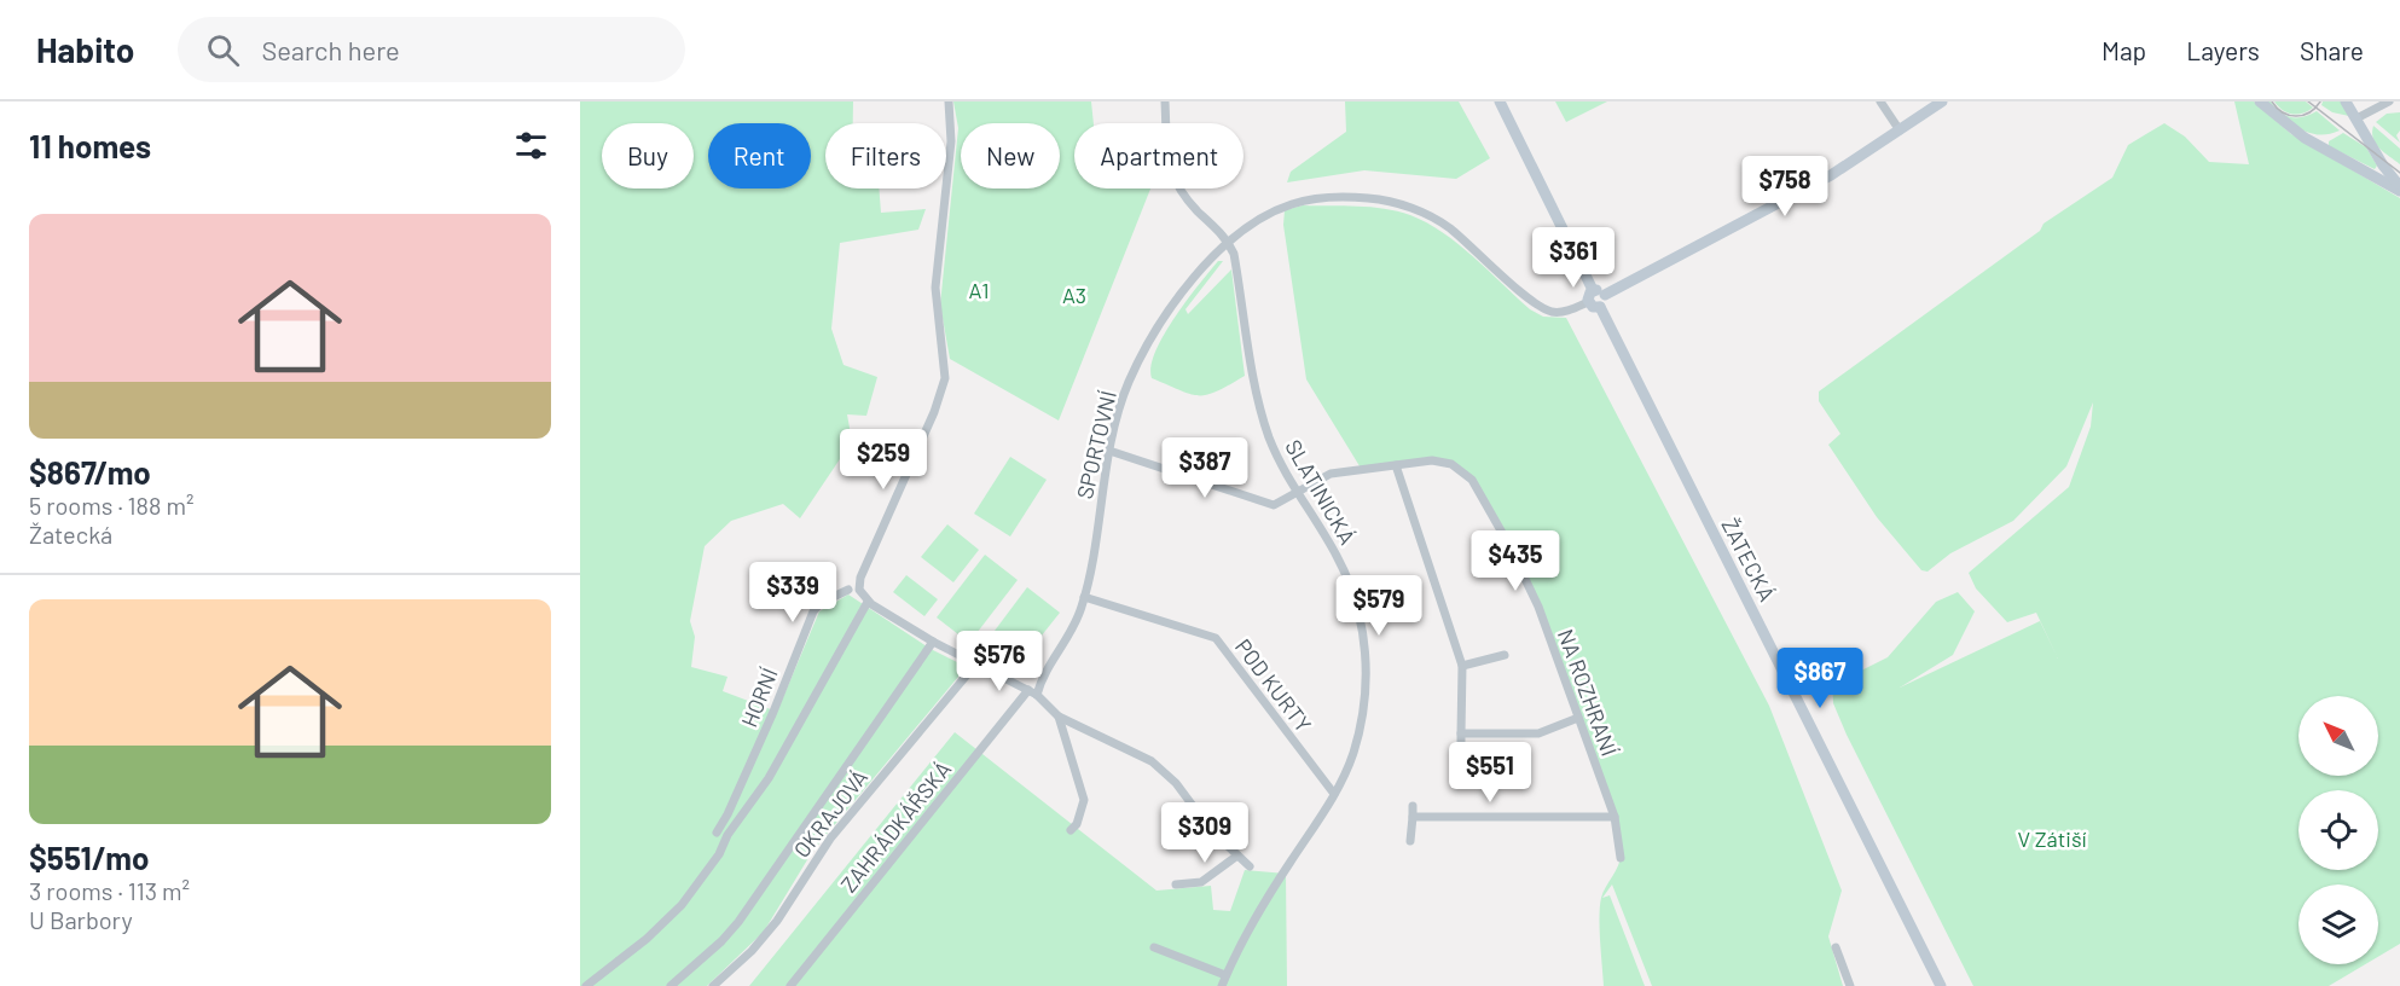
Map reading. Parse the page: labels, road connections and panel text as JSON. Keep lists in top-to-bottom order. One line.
{"streets":{"street":["SPORTOVNÍ","SLATINICKÁ","ŽATECKÁ","POD KURTY","NA ROZHRANÍ","HORNÍ","OKRAJOVÁ","ZAHRÁDKÁŘSKÁ"]},"crossings":[["SPORTOVNÍ","SLATINICKÁ"],["SPORTOVNÍ","POD KURTY"],["SPORTOVNÍ","NA ROZHRANÍ"],["SPORTOVNÍ","ZAHRÁDKÁŘSKÁ"],["SLATINICKÁ","POD KURTY"],["SLATINICKÁ","NA ROZHRANÍ"]],"parks":["A1","A3","V Zátiší"],"north":"top left","page":{"header":"Habito","search":"Search here","nav":["Map","Layers","Share"],"heading":"11 homes","chip":["Buy","Rent","Filters","New","Apartment"],"price":["$758","$361","$259","$387","$435","$339","$579","$576","$867","$551","$309"],"list":[{"name":"$867/mo","note":"5 rooms · 188 m² · Žatecká"},{"name":"$551/mo","note":"3 rooms · 113 m² · U Barbory"}]}}
